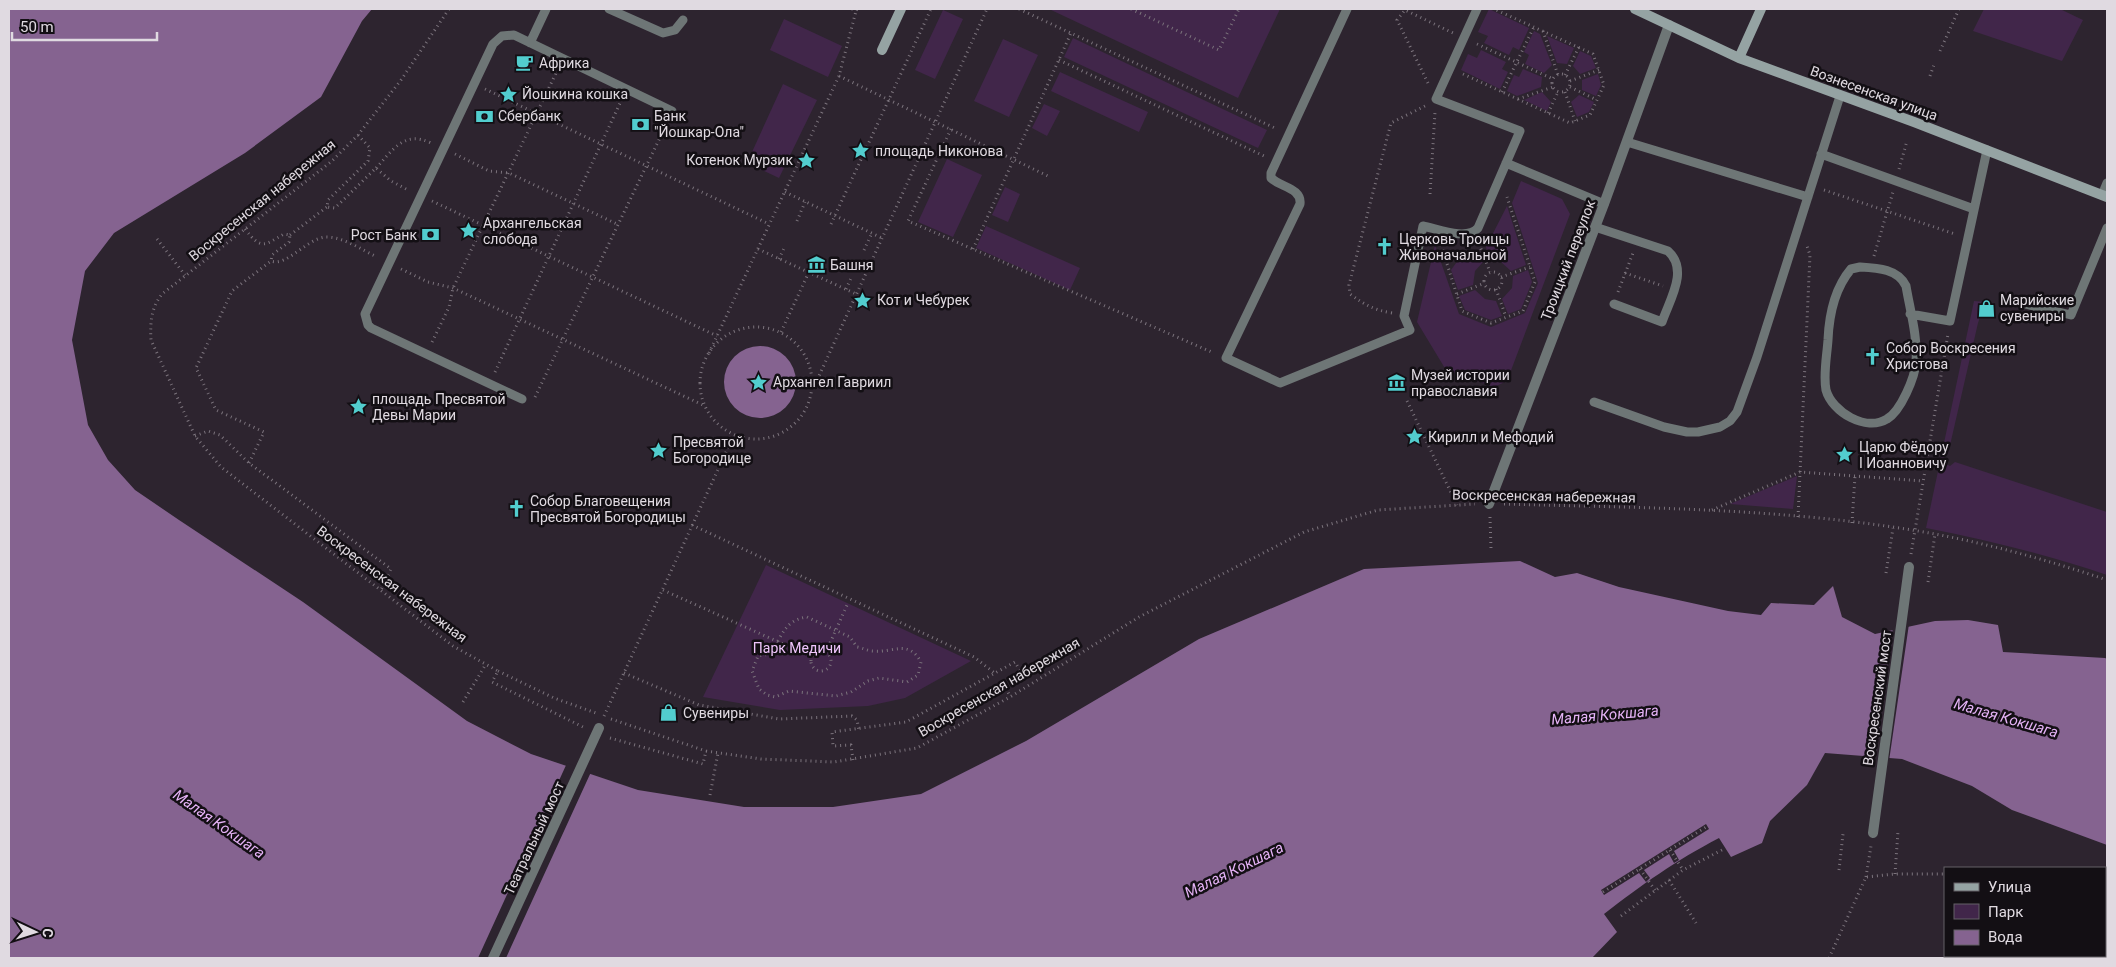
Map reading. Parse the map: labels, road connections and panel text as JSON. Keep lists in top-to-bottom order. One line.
{"streets":{"main road":["Вознесенская улица"],"street":["Троицкий переулок","Воскресенский мост","Театральный мост"],"path":["Воскресенская набережная"]},"crossings":[["Вознесенская улица","Троицкий переулок"],["Воскресенская набережная","Троицкий переулок"]],"water":["Малая Кокшага"],"parks":["Парк Медичи"],"places":{"cafe":["Африка"],"place":["Йошкина кошка","площадь Никонова","Котенок Мурзик","Архангельская слобода","Кот и Чебурек","Архангел Гавриил","площадь Пресвятой Девы Марии","Кирилл и Мефодий","Пресвятой Богородице","Царю Фёдору I Иоанновичу"],"bank":["Сбербанк","Банк \"Йошкар-Ола\"","Рост Банк"],"church":["Церковь Троицы Живоначальной","Собор Воскресения Христова","Собор Благовещения Пресвятой Богородицы"],"museum":["Башня","Музей истории православия"],"shop":["Марийские сувениры","Сувениры"]},"legend":["Улица","Парк","Вода"],"scale_bar":"50 m","north":"right"}
